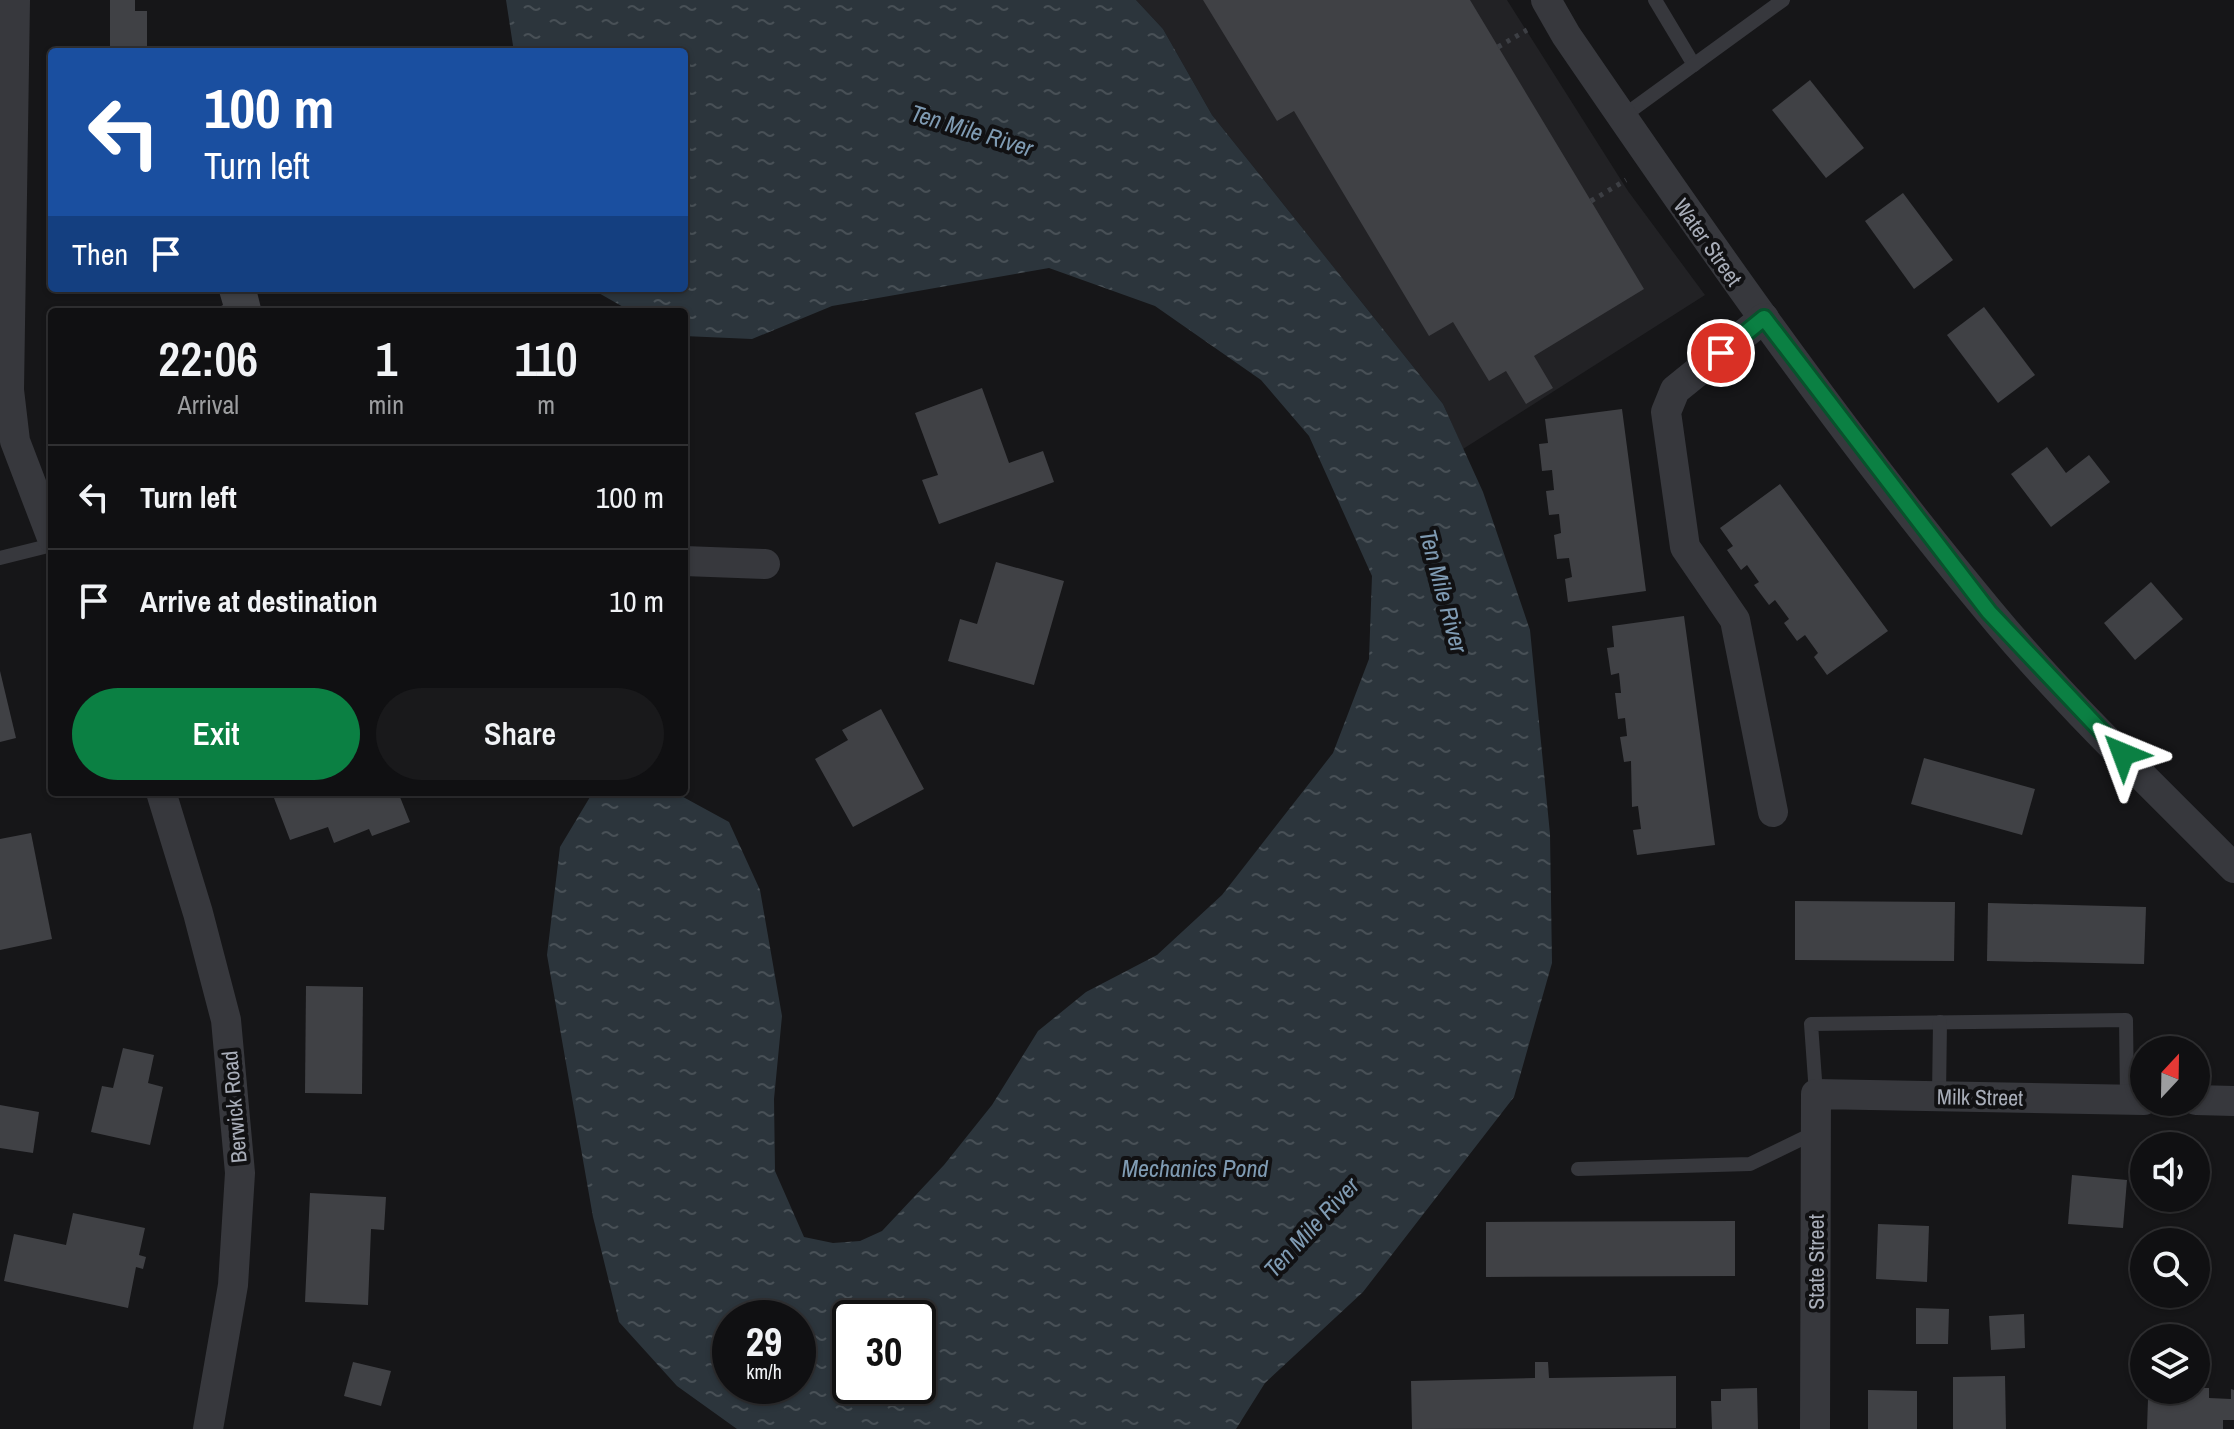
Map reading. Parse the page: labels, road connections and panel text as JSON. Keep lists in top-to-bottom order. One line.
{"streets":{"street":["Water Street","Milk Street","Berwick Road","State Street"]},"crossings":[["Milk Street","State Street"]],"water":["Ten Mile River","Mechanics Pond"],"north":"top","page":{"turn":["100 m","Turn left"],"then":"Then","eta":["22:06","Arrival","1","min","110","m"],"list":[{"name":"Turn left","value":"100 m"},{"name":"Arrive at destination","value":"10 m"}],"buttons":["Exit","Share"],"speed":"29 km/h","limit":"30"}}
